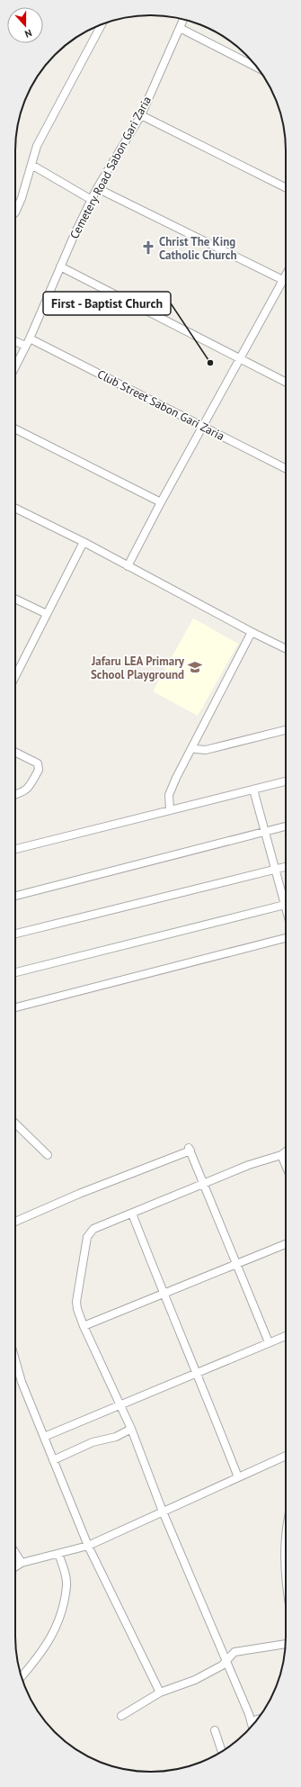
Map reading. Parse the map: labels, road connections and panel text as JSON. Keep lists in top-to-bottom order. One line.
{"streets":{"street":["Cemetery Road Sabon Gari Zaria","Club Street Sabon Gari Zaria"]},"crossings":[["Cemetery Road Sabon Gari Zaria","Club Street Sabon Gari Zaria"]],"places":{"church":["Christ The King Catholic Church"],"other":["First - Baptist Church"],"school or university":["Jafaru LEA Primary School Playground"]},"north":"bottom"}
